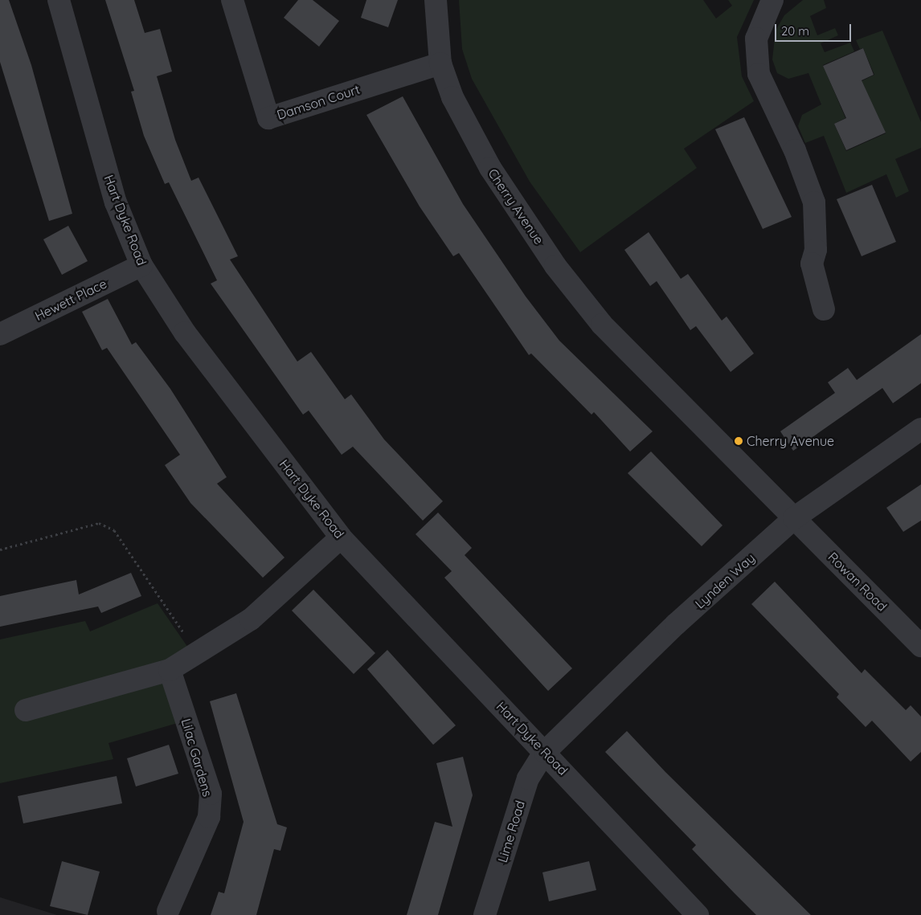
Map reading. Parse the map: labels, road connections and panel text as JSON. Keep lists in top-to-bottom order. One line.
{"streets":{"street":["Damson Court","Cherry Avenue","Hart Dyke Road","Hewett Place","Lynden Way","Rowan Road","Lilac Gardens","Lime Road"]},"crossings":[["Damson Court","Cherry Avenue"],["Cherry Avenue","Lynden Way"],["Cherry Avenue","Rowan Road"],["Hart Dyke Road","Hewett Place"],["Hart Dyke Road","Lynden Way"],["Hart Dyke Road","Lime Road"],["Lynden Way","Rowan Road"],["Lynden Way","Lime Road"]],"places":["Cherry Avenue"],"scale_bar":"20 m"}
